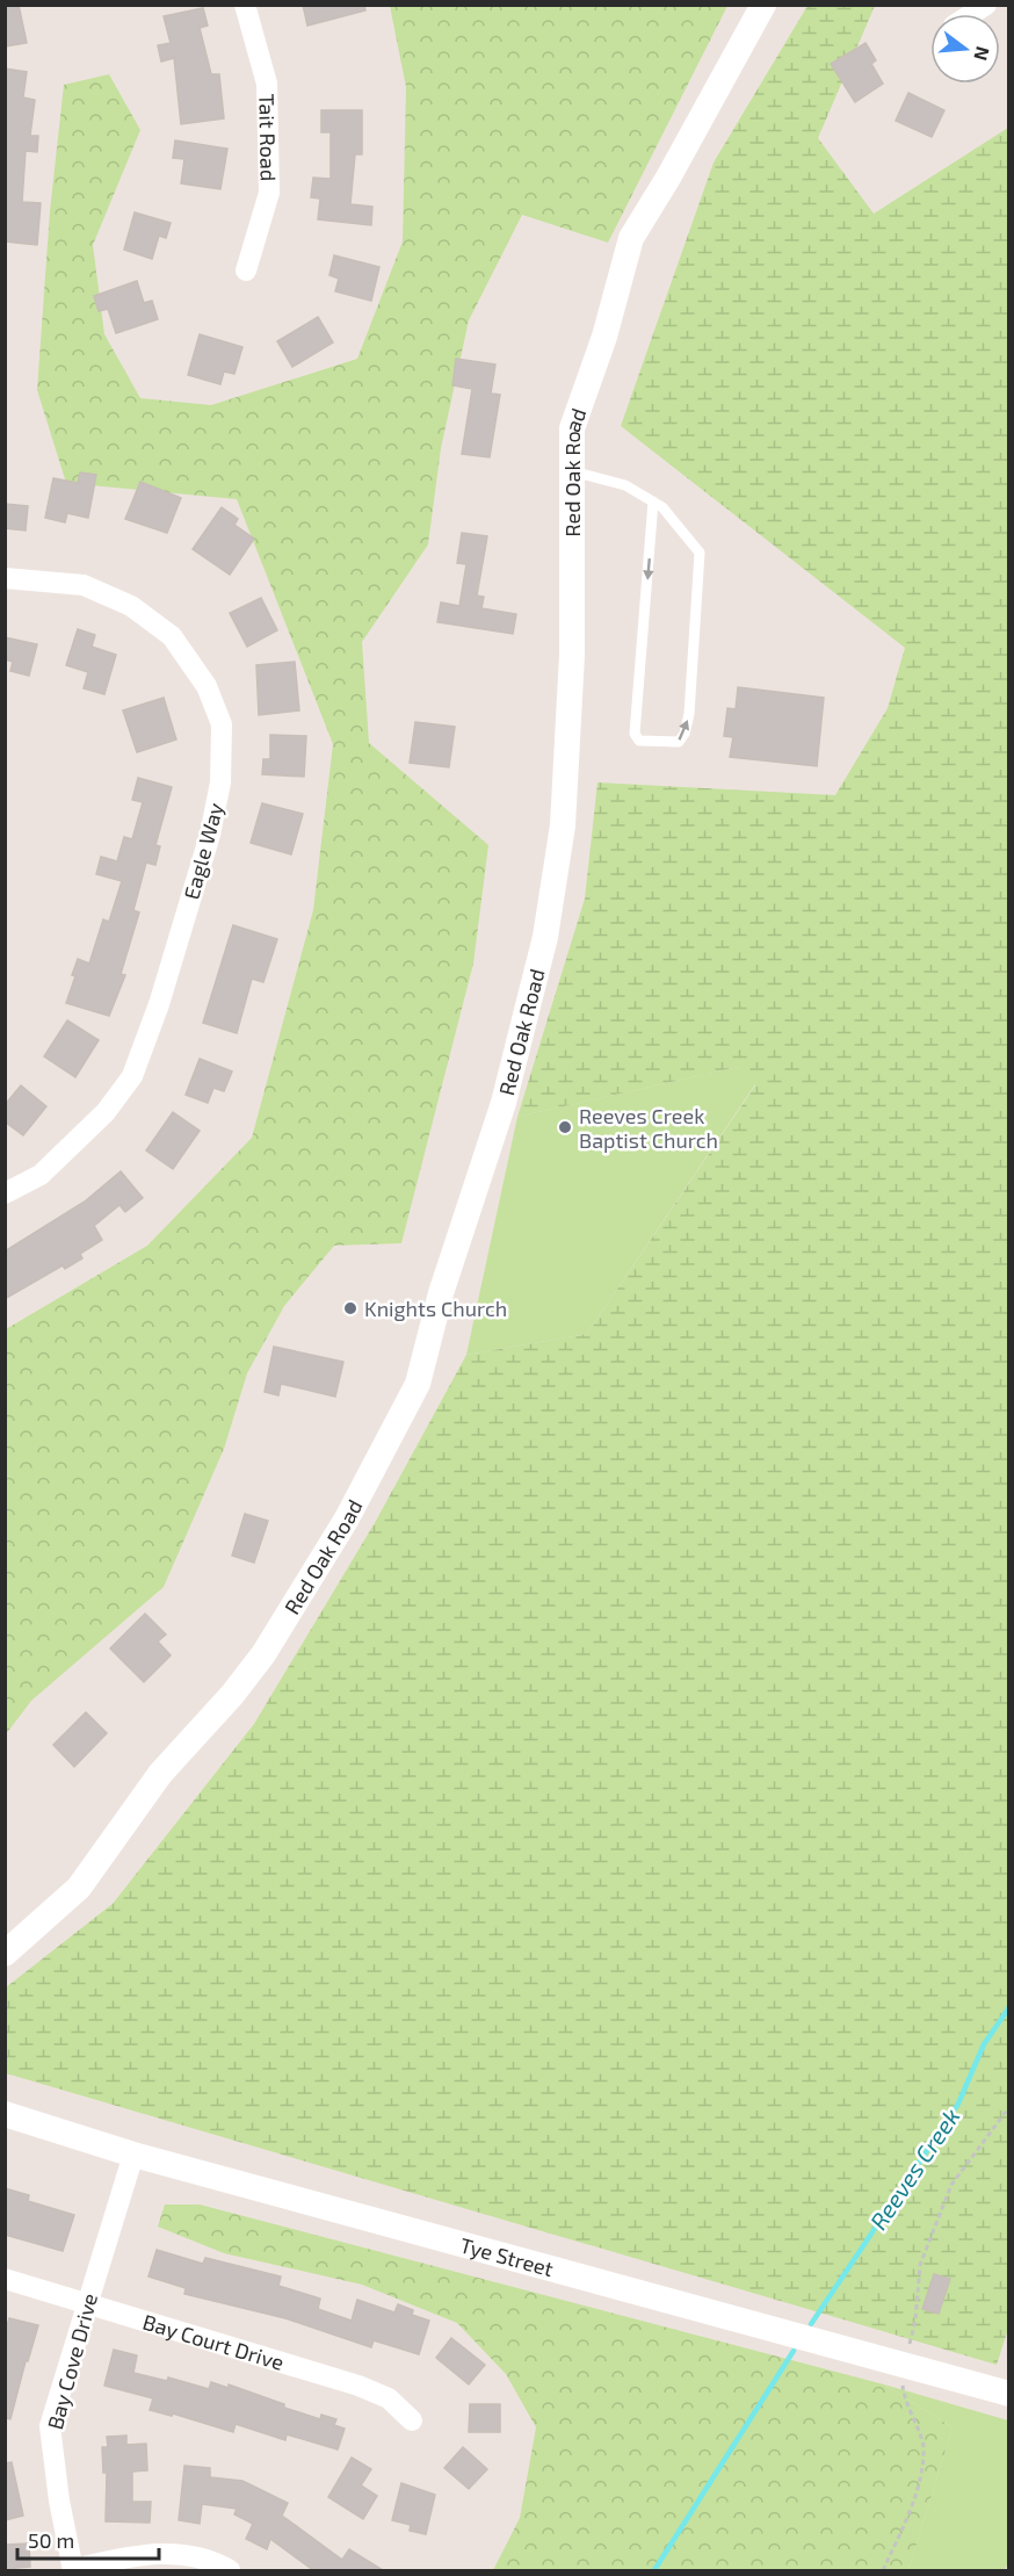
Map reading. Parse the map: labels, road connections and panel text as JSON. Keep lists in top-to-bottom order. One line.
{"streets":{"street":["Tait Road","Red Oak Road","Eagle Way","Tye Street","Bay Court Drive","Bay Cove Drive"]},"crossings":[["Tye Street","Bay Cove Drive"],["Bay Court Drive","Bay Cove Drive"]],"water":["Reeves Creek"],"places":["Reeves Creek Baptist Church","Knights Church"],"scale_bar":"50 m","north":"right"}
